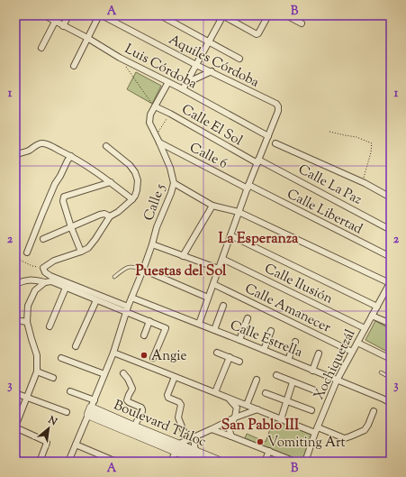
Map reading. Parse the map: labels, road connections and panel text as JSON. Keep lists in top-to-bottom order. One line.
{"streets":{"street":["Aquiles Córdoba","Luis Córdoba","Calle El Sol","Calle 6","Calle La Paz","Calle 5","Calle Libertad","Calle Ilusión","Calle Amanecer","Calle Estrella","Xochiquetzál","Boulevard Tláloc"]},"crossings":[["Aquiles Córdoba","Luis Córdoba"],["Luis Córdoba","Calle 5"],["Calle El Sol","Calle La Paz"],["Calle El Sol","Calle 5"],["Calle 6","Calle 5"],["Calle 6","Calle Libertad"],["Calle 5","Calle Estrella"],["Calle 5","Boulevard Tláloc"],["Calle Ilusión","Xochiquetzál"],["Calle Amanecer","Xochiquetzál"],["Calle Estrella","Xochiquetzál"]],"districts":["La Esperanza","Puestas del Sol","San Pablo III"],"places":["Angie","Vomiting Art"],"north":"top right","grid":{"columns":["A","B"],"rows":["1","2","3"]}}
